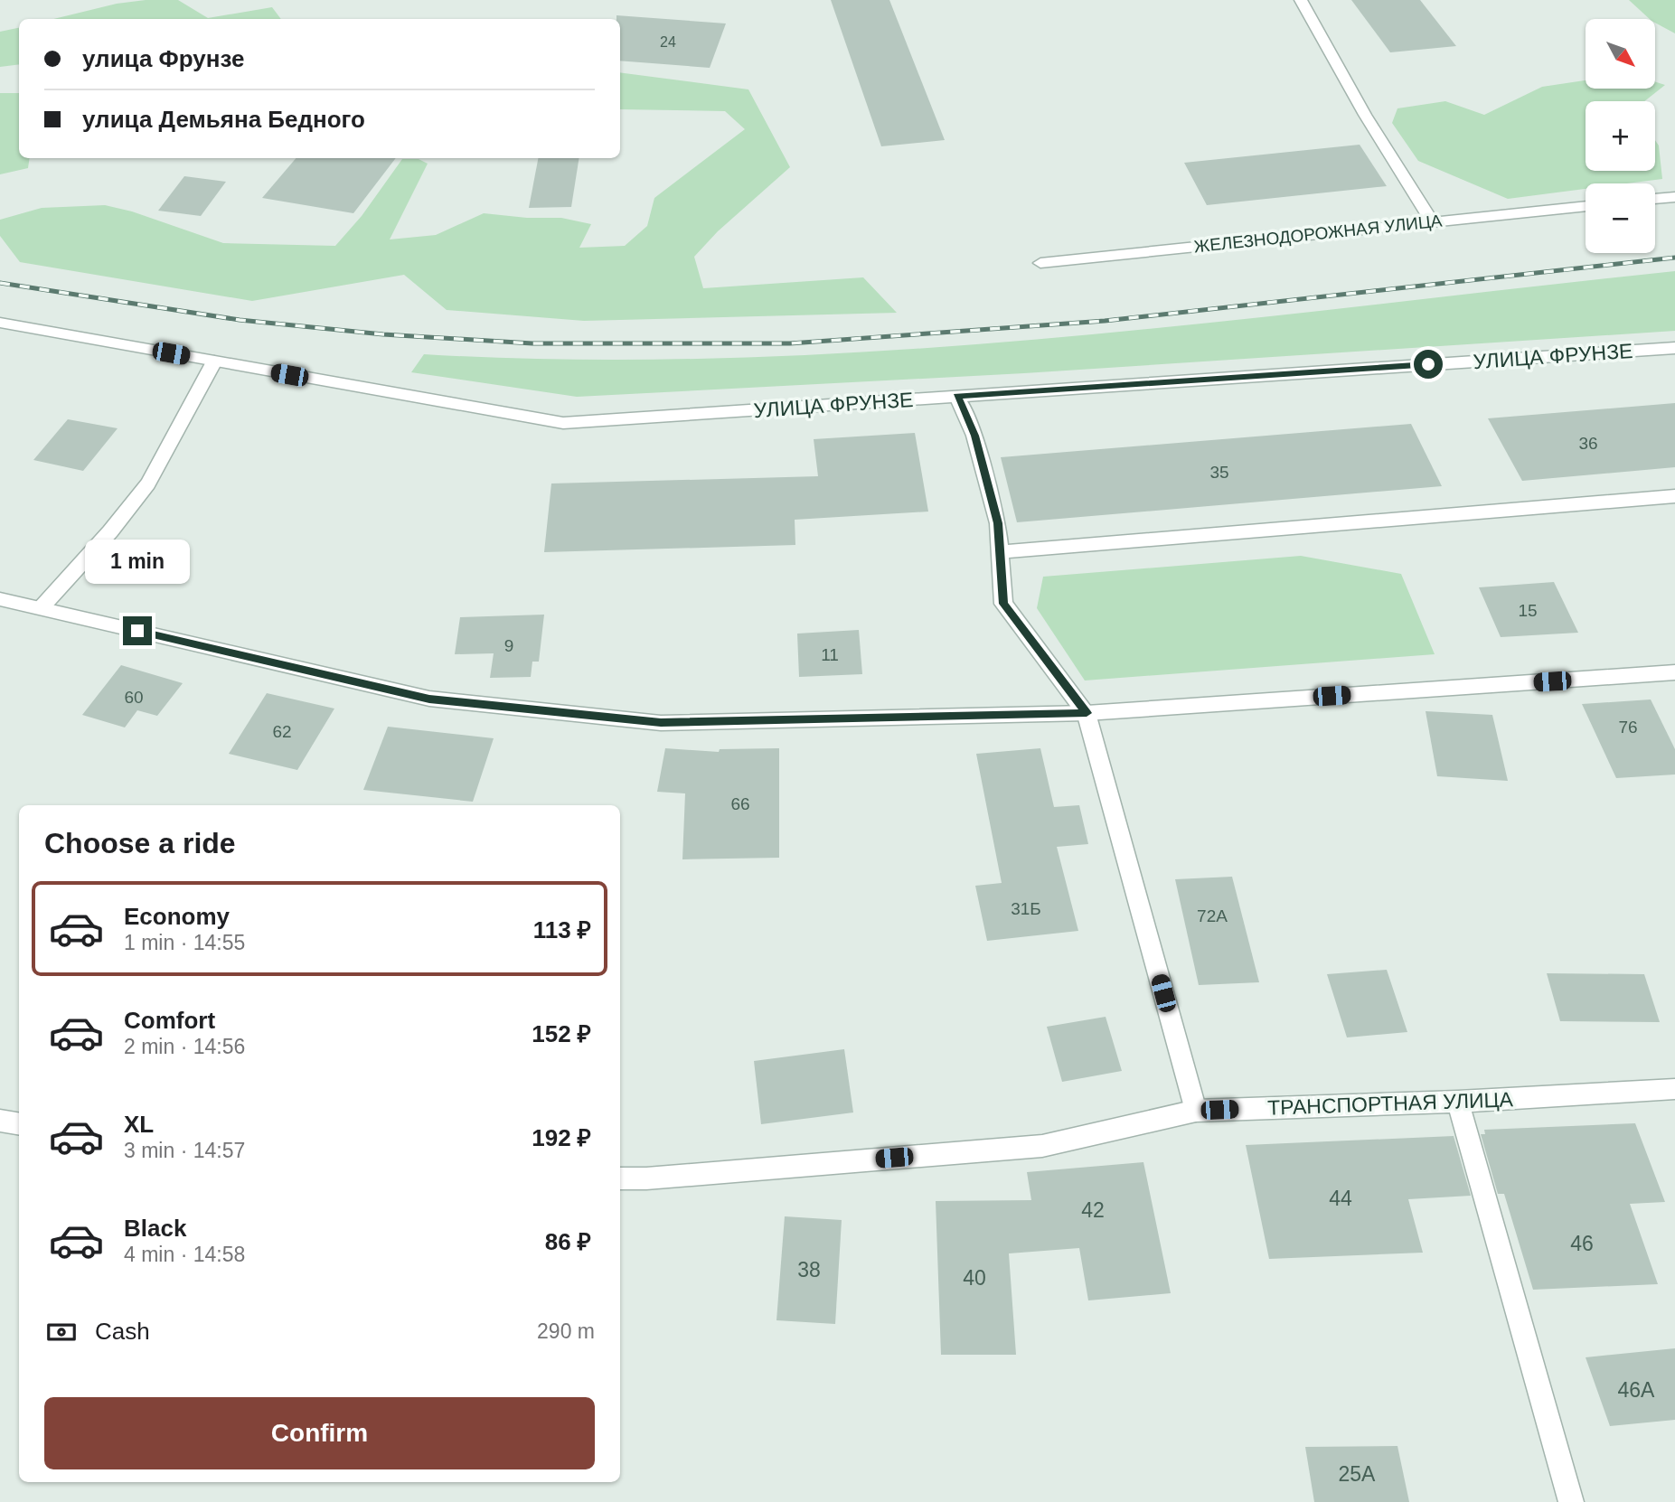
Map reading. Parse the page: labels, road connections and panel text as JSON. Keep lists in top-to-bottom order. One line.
{"streets":{"street":["ЖЕЛЕЗНОДОРОЖНАЯ УЛИЦА","УЛИЦА ФРУНЗЕ","ТРАНСПОРТНАЯ УЛИЦА"]},"house_numbers":["24","36","35","15","9","11","60","76","62","66","31Б","72А","44","42","46","38","40","46А","25А"],"north":"bottom right","page":{"map_buttons":["+","−"],"banner":["улица Фрунзе","улица Демьяна Бедного"],"bubble":"1 min","heading":"Choose a ride","list":[{"name":"Economy","note":"1 min · 14:55","value":"113 ₽"},{"name":"Comfort","note":"2 min · 14:56","value":"152 ₽"},{"name":"XL","note":"3 min · 14:57","value":"192 ₽"},{"name":"Black","note":"4 min · 14:58","value":"86 ₽"}],"pay":["Cash","290 m"],"buttons":"Confirm"}}
